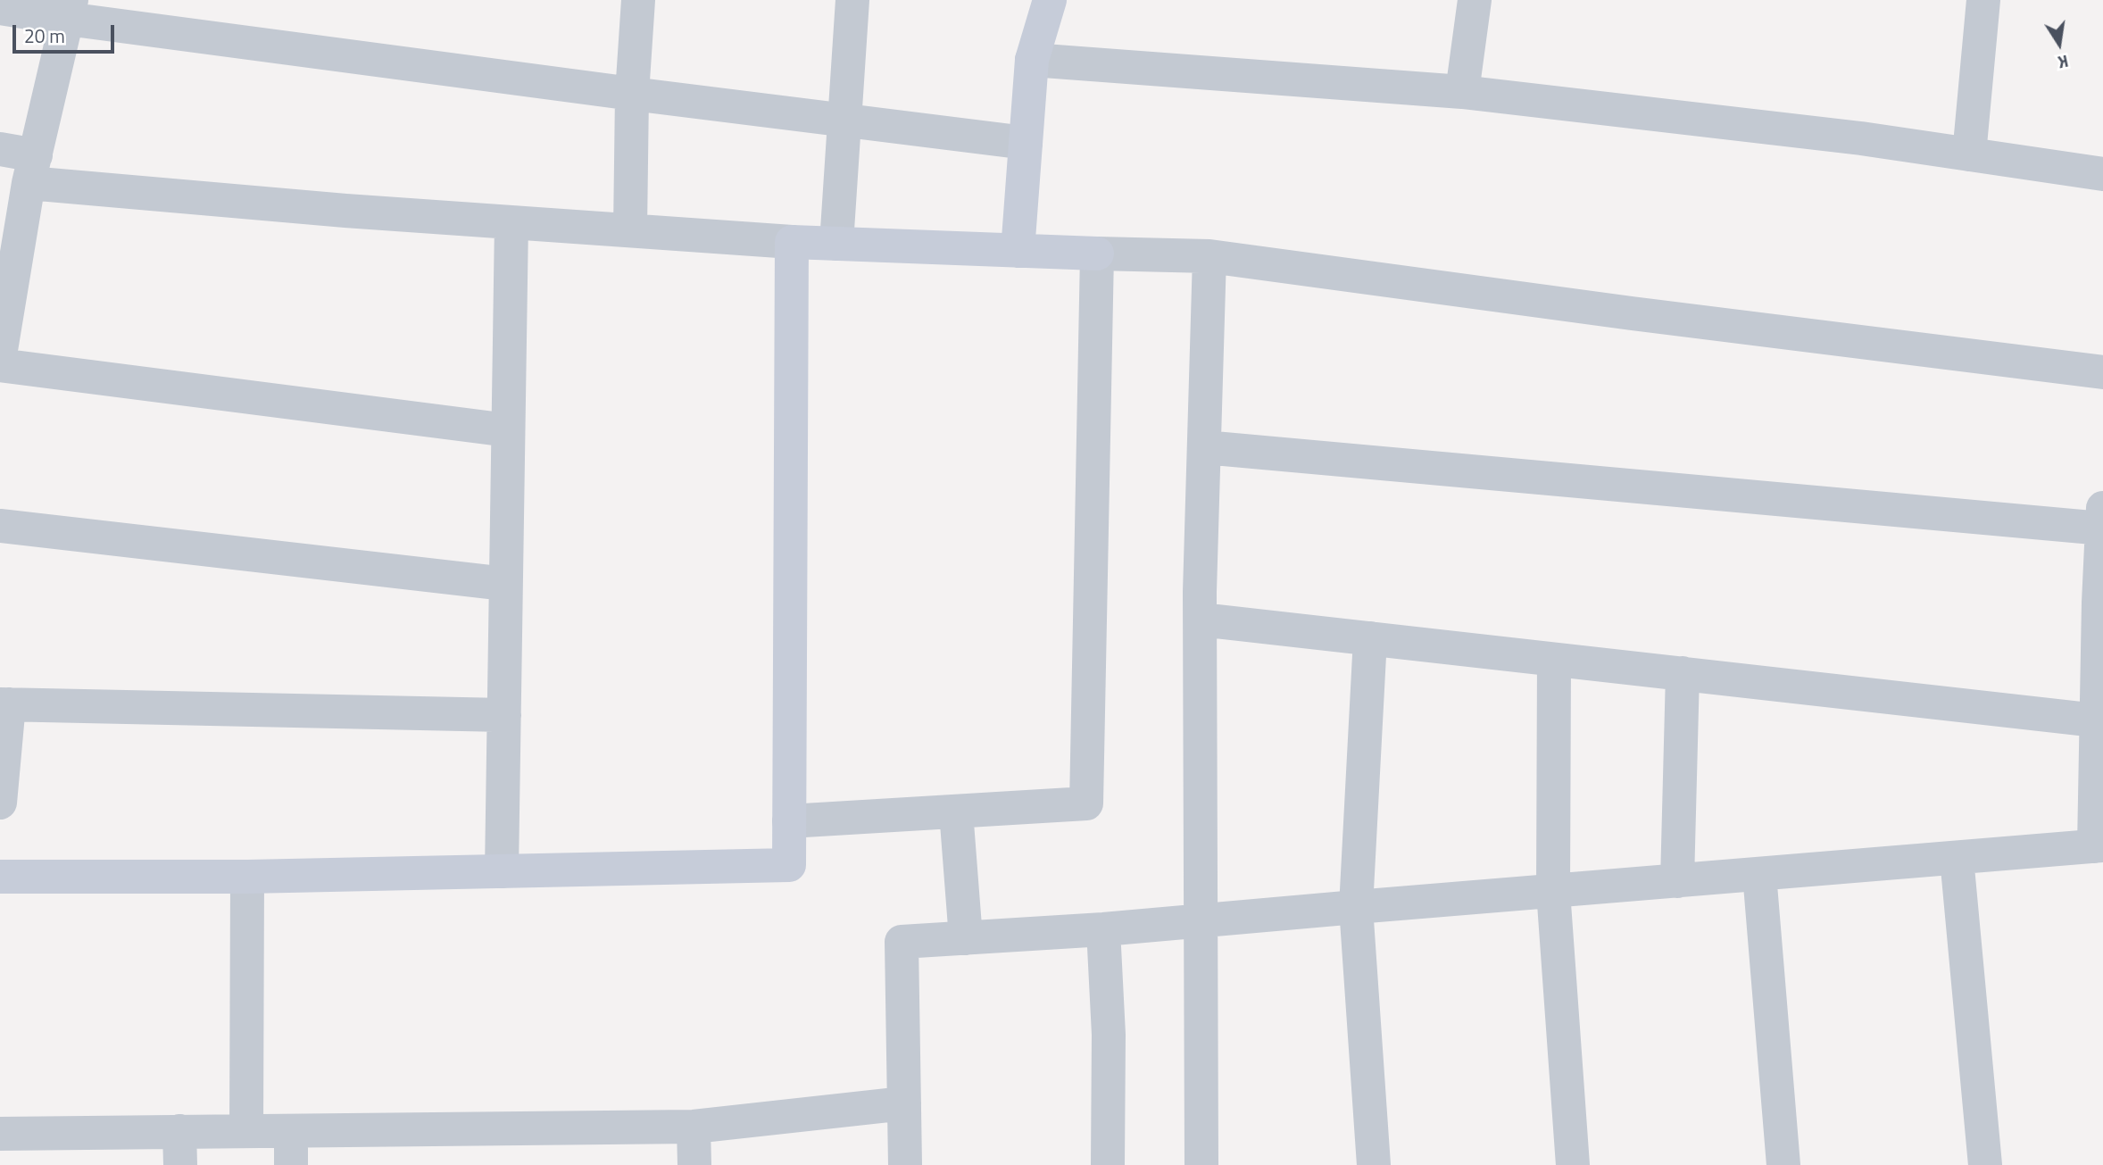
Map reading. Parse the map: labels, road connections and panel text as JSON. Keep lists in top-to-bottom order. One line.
{"scale_bar":"20 m","north":"bottom"}
